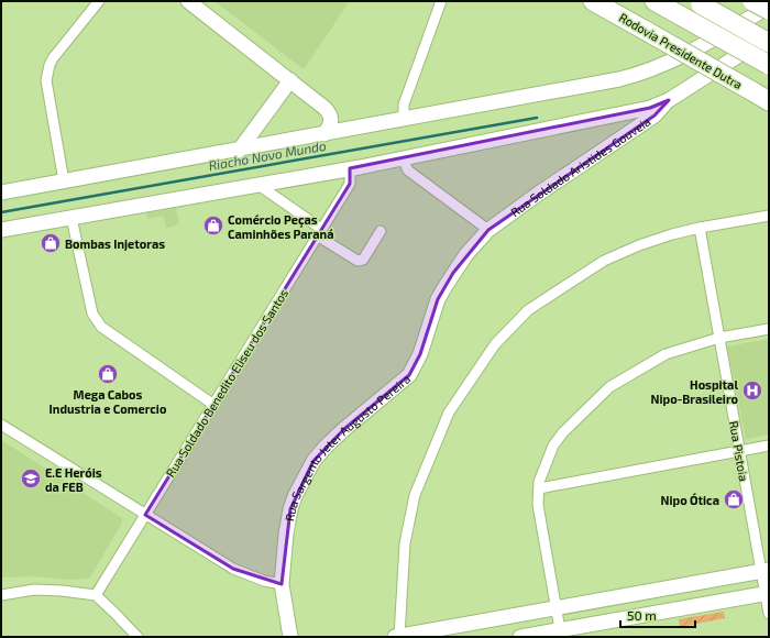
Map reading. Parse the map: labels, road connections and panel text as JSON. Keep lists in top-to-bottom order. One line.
{"streets":{"highway":["Rodovia Presidente Dutra"],"main road":["Rua Soldado Aristides Gouveia","Rua Sargento Jeter Augusto Pereira"],"street":["Rua Soldado Benedito Eliseu dos Santos","Rua Pistoia"]},"crossings":[["Rua Soldado Aristides Gouveia","Rua Sargento Jeter Augusto Pereira"]],"water":["Riacho Novo Mundo"],"places":{"shop":["Comércio Peças Caminhões Paraná","Bombas Injetoras","Mega Cabos Industria e Comercio","Nipo Ótica"],"hospital":["Hospital Nipo-Brasileiro"],"school or university":["E.E Heróis da FEB"]},"scale_bar":"50 m"}
